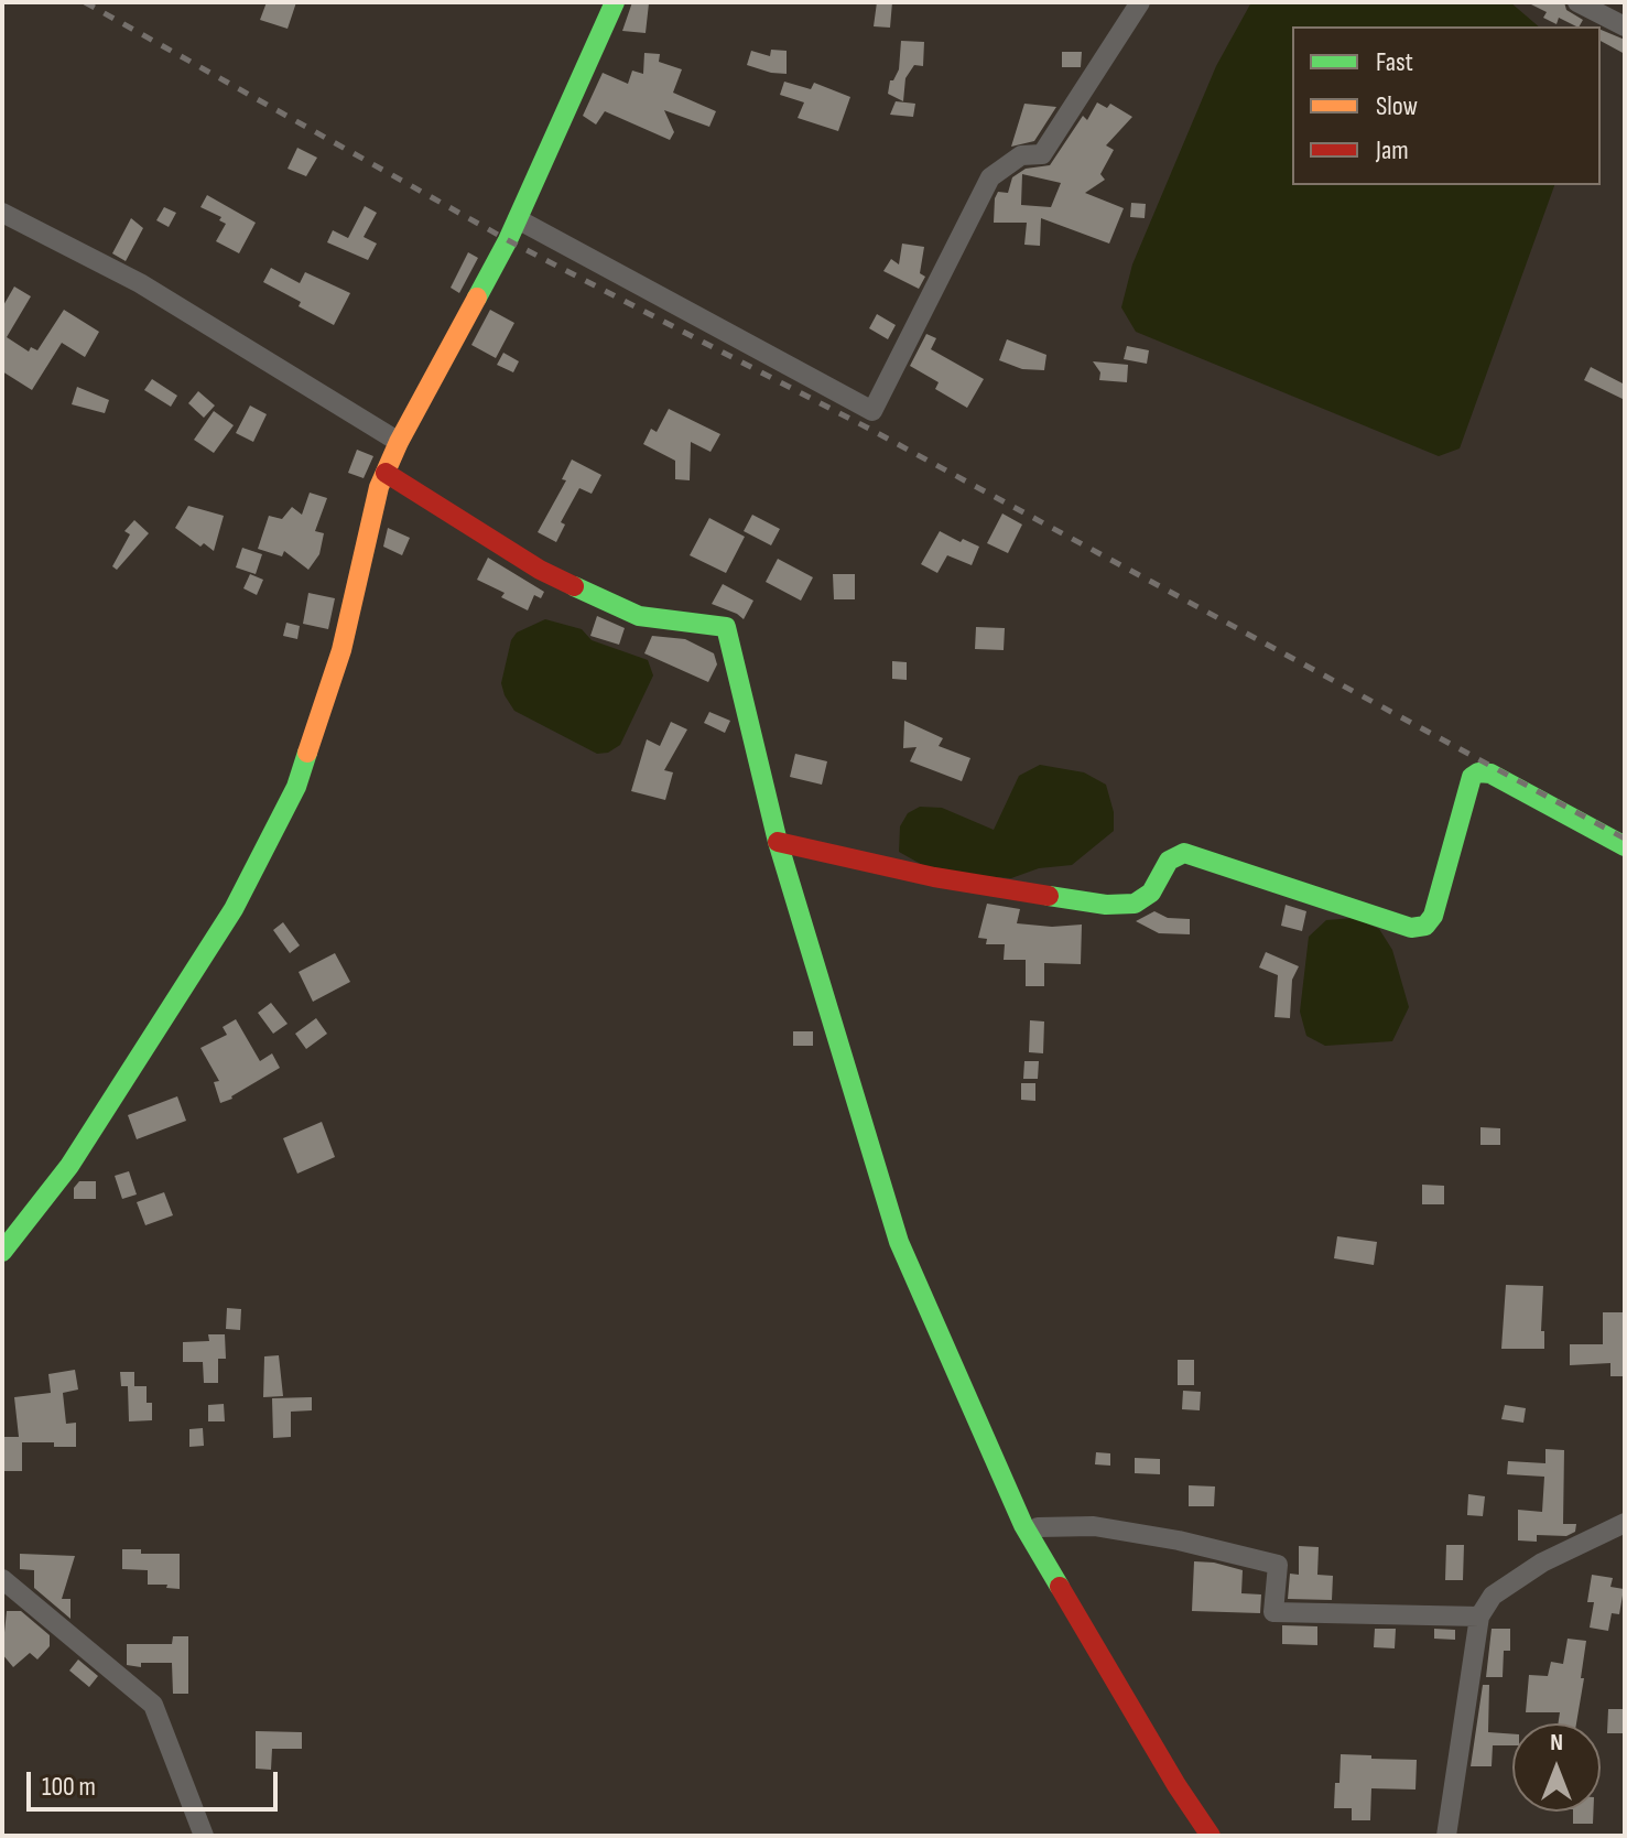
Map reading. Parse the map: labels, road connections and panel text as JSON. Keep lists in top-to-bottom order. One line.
{"legend":["Fast","Slow","Jam"],"scale_bar":"100 m","north":"top"}
